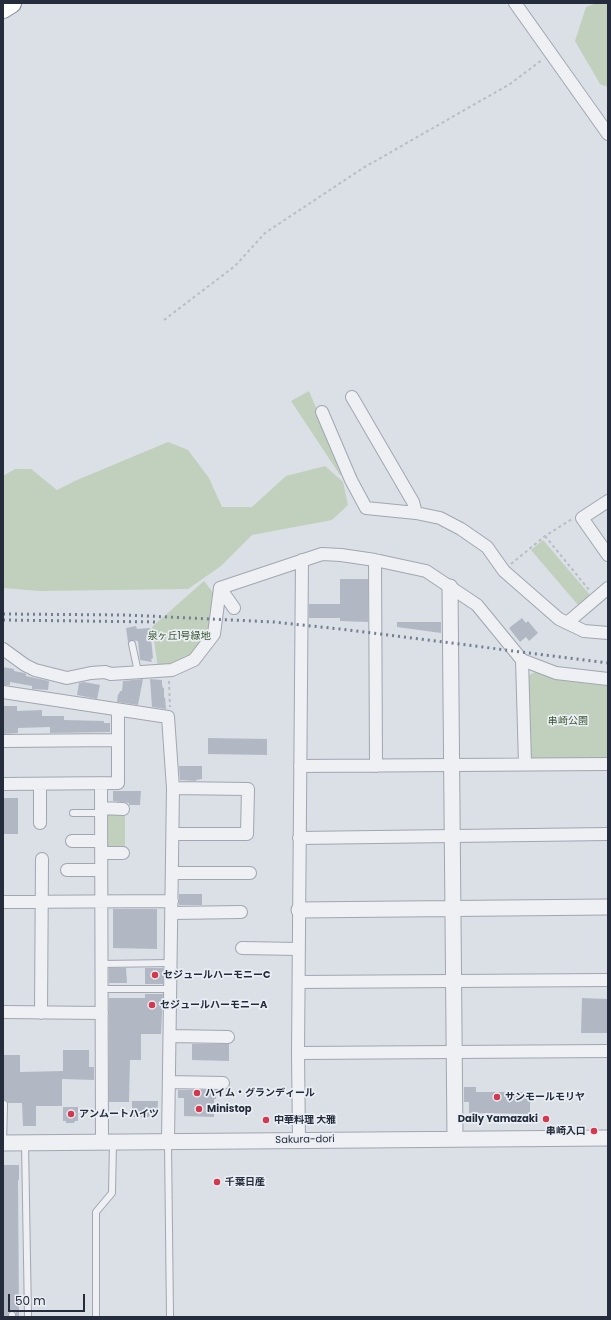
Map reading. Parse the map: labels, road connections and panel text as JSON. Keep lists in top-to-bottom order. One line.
{"streets":{"street":["Sakura-dori"]},"parks":["泉ヶ丘1号緑地","串崎公園"],"places":["セジュールハーモニーC","セジュールハーモニーA","ハイム・グランディール","サンモールモリヤ","Ministop","アンムートハイツ","Daily Yamazaki","中華料理 大雅","串崎入口","千葉日産"],"scale_bar":"50 m"}
